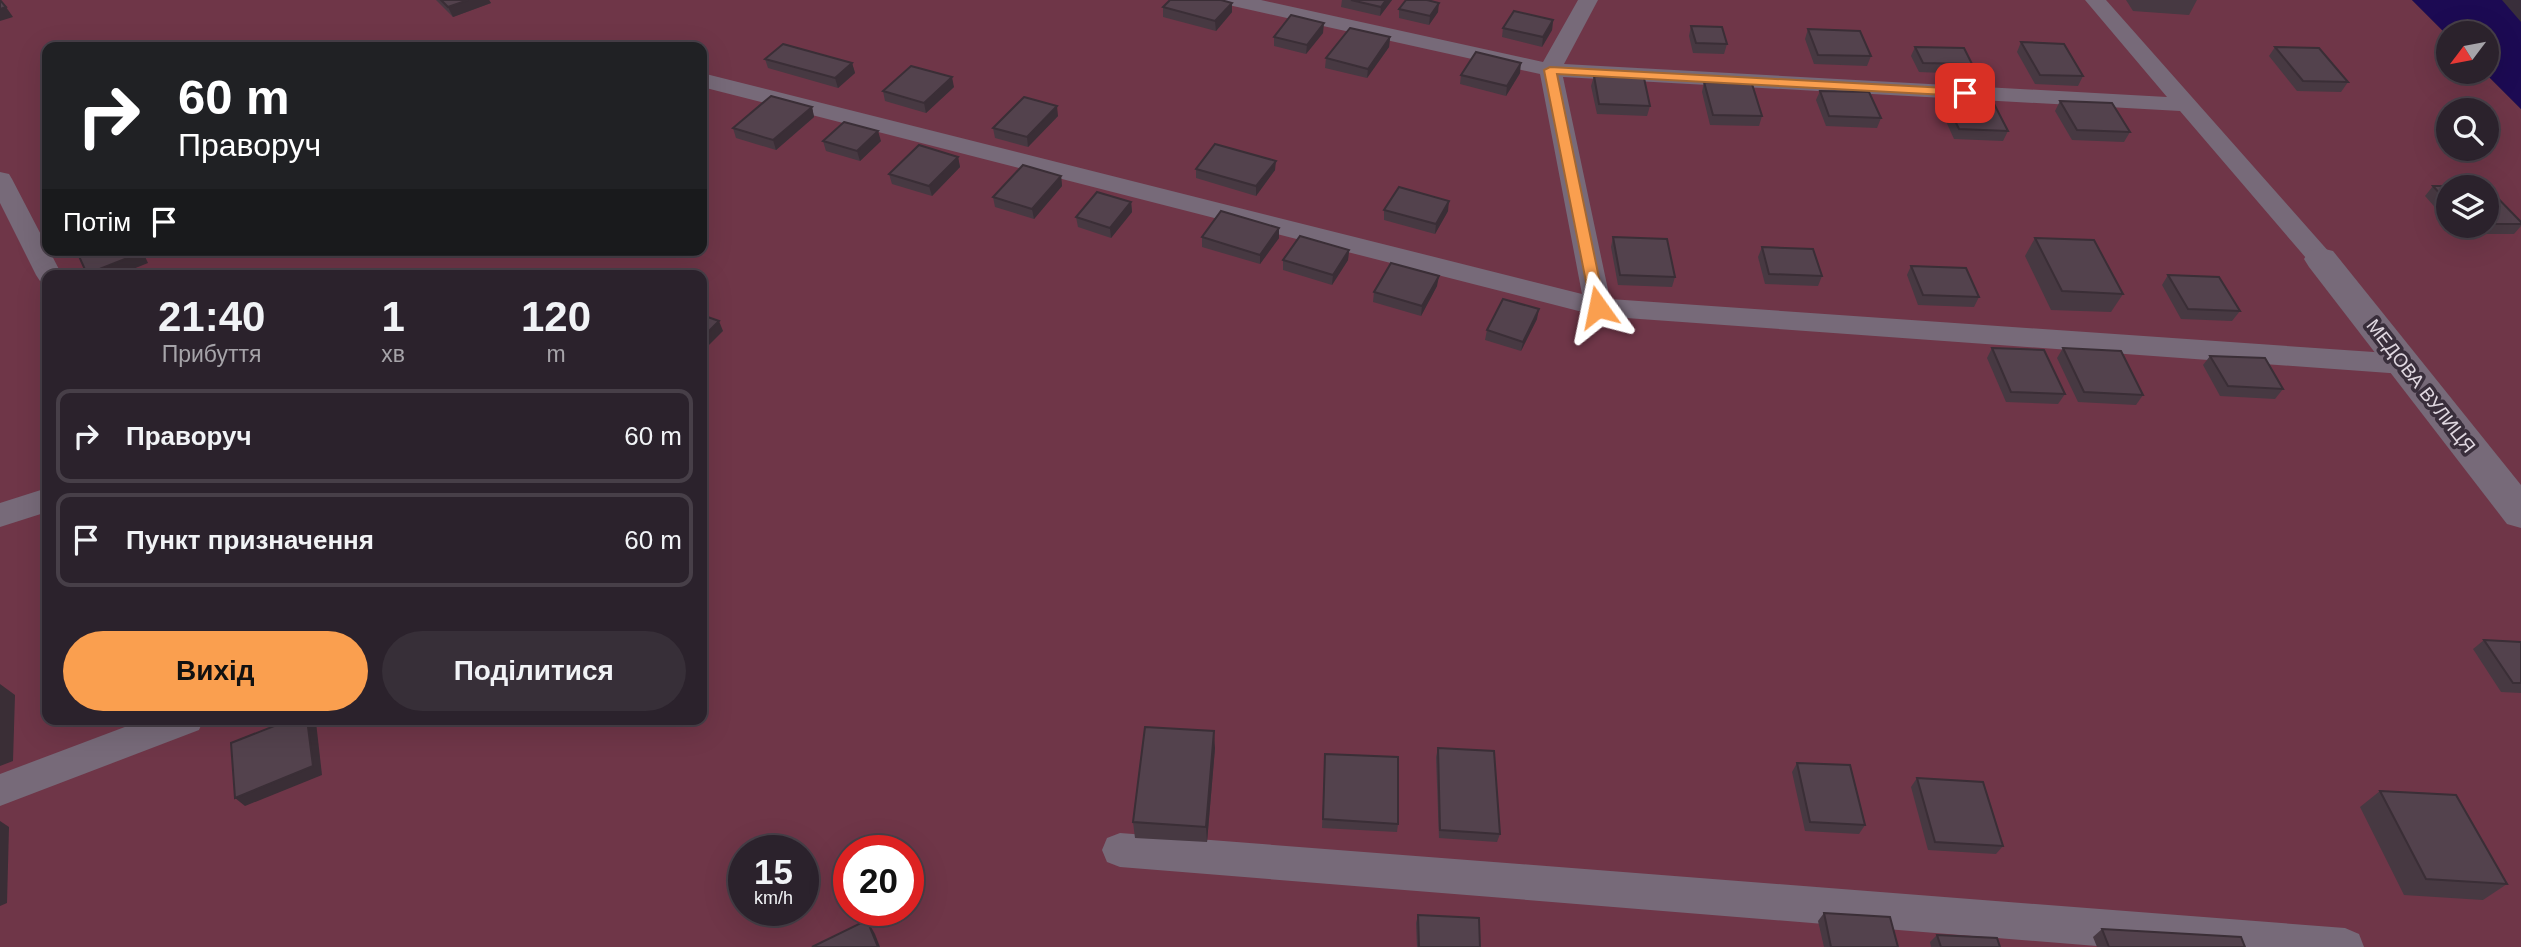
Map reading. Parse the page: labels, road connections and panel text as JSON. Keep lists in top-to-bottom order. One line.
{"streets":{"street":["МЕДОВА ВУЛИЦЯ"]},"north":"bottom left","page":{"turn":["60 m","Праворуч"],"then":"Потім","eta":["21:40","Прибуття","1","хв","120","m"],"list":[{"name":"Праворуч","value":"60 m"},{"name":"Пункт призначення","value":"60 m"}],"buttons":["Вихід","Поділитися"],"speed":"15 km/h","limit":"20"}}
